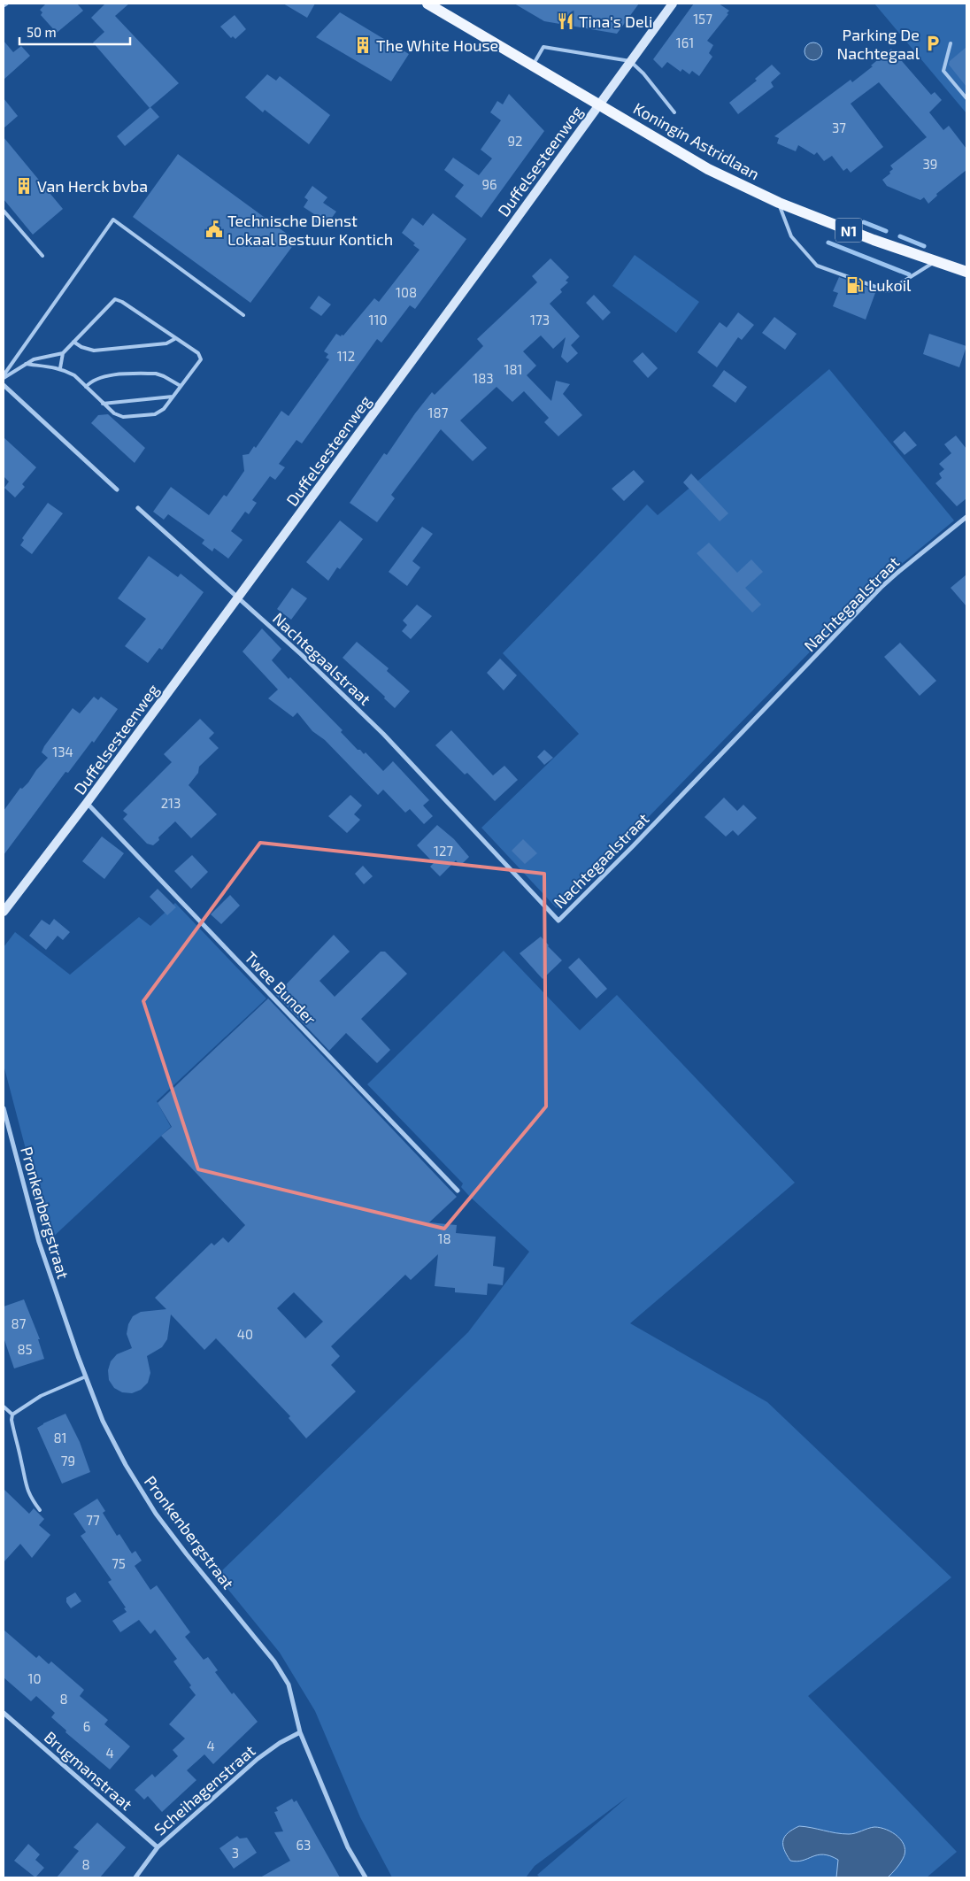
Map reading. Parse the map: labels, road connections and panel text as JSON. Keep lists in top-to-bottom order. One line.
{"streets":{"main road":["Koningin Astridlaan","N1"],"street":["Duffelsesteenweg","Nachtegaalstraat","Twee Bunder","Pronkenbergstraat","Brugmanstraat","Scheihagenstraat"]},"crossings":[["Koningin Astridlaan","Duffelsesteenweg"],["Duffelsesteenweg","Nachtegaalstraat"],["Duffelsesteenweg","Twee Bunder"],["Pronkenbergstraat","Scheihagenstraat"],["Brugmanstraat","Scheihagenstraat"]],"places":{"restaurant":["Tina's Deli"],"parking":["Parking De Nachtegaal"],"building":["The White House","Van Herck bvba"],"public building":["Technische Dienst Lokaal Bestuur Kontich"],"fuel station":["Lukoil"]},"house_numbers":["157","161","37","92","39","96","108","110","173","112","181","183","187","134","213","127","18","87","40","85","81","79","77","75","10","8","6","4","4","63","3","8"],"scale_bar":"50 m"}
